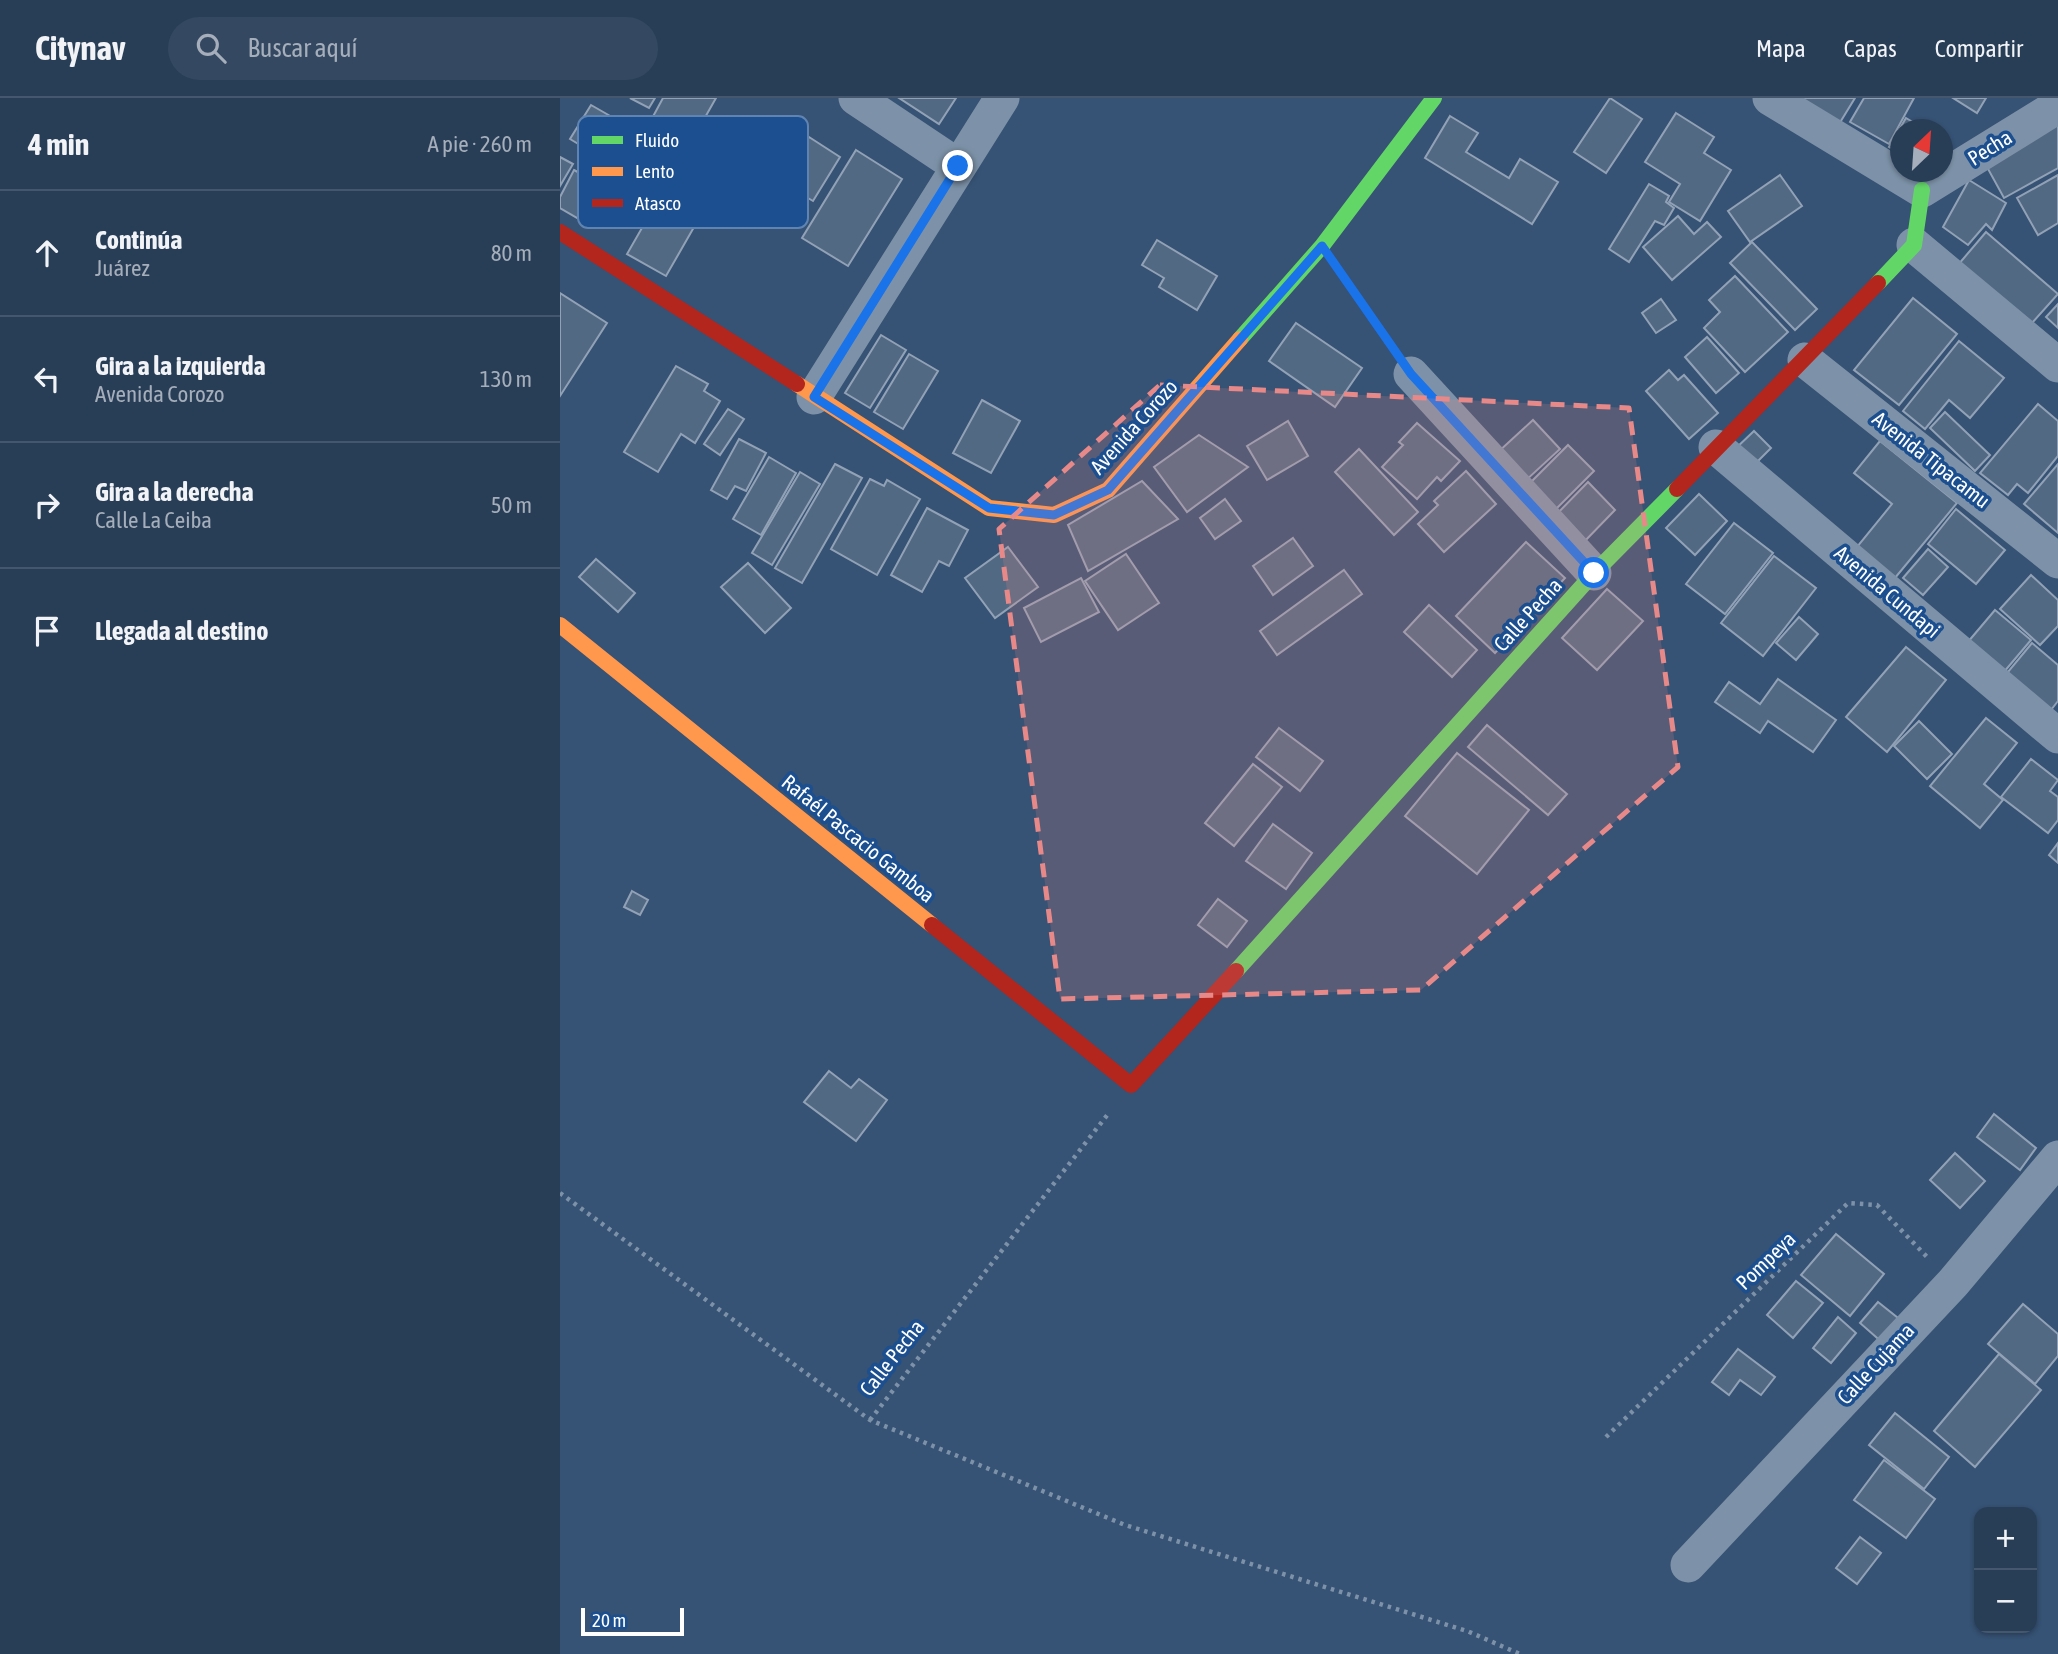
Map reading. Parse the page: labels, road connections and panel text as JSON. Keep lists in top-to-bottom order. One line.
{"streets":{"street":["Pecha","Avenida Corozo","Avenida Tipacamu","Avenida Cundapi","Calle Pecha","Rafaél Pascacio Gamboa","Calle Cujama"],"path":["Pompeya"]},"crossings":[["Avenida Tipacamu","Calle Pecha"],["Avenida Cundapi","Calle Pecha"],["Calle Pecha","Rafaél Pascacio Gamboa"],["Pompeya","Calle Cujama"]],"legend":["Fluido","Lento","Atasco"],"scale_bar":"20 m","north":"top right","page":{"header":"Citynav","search":"Buscar aquí","nav":["Mapa","Capas","Compartir"],"heading":["4 min","A pie · 260 m"],"list":[["Continúa","Juárez","80 m"],["Gira a la izquierda","Avenida Corozo","130 m"],["Gira a la derecha","Calle La Ceiba","50 m"],"Llegada al destino"],"map_buttons":["+","−"],"scale":"20 m"}}
